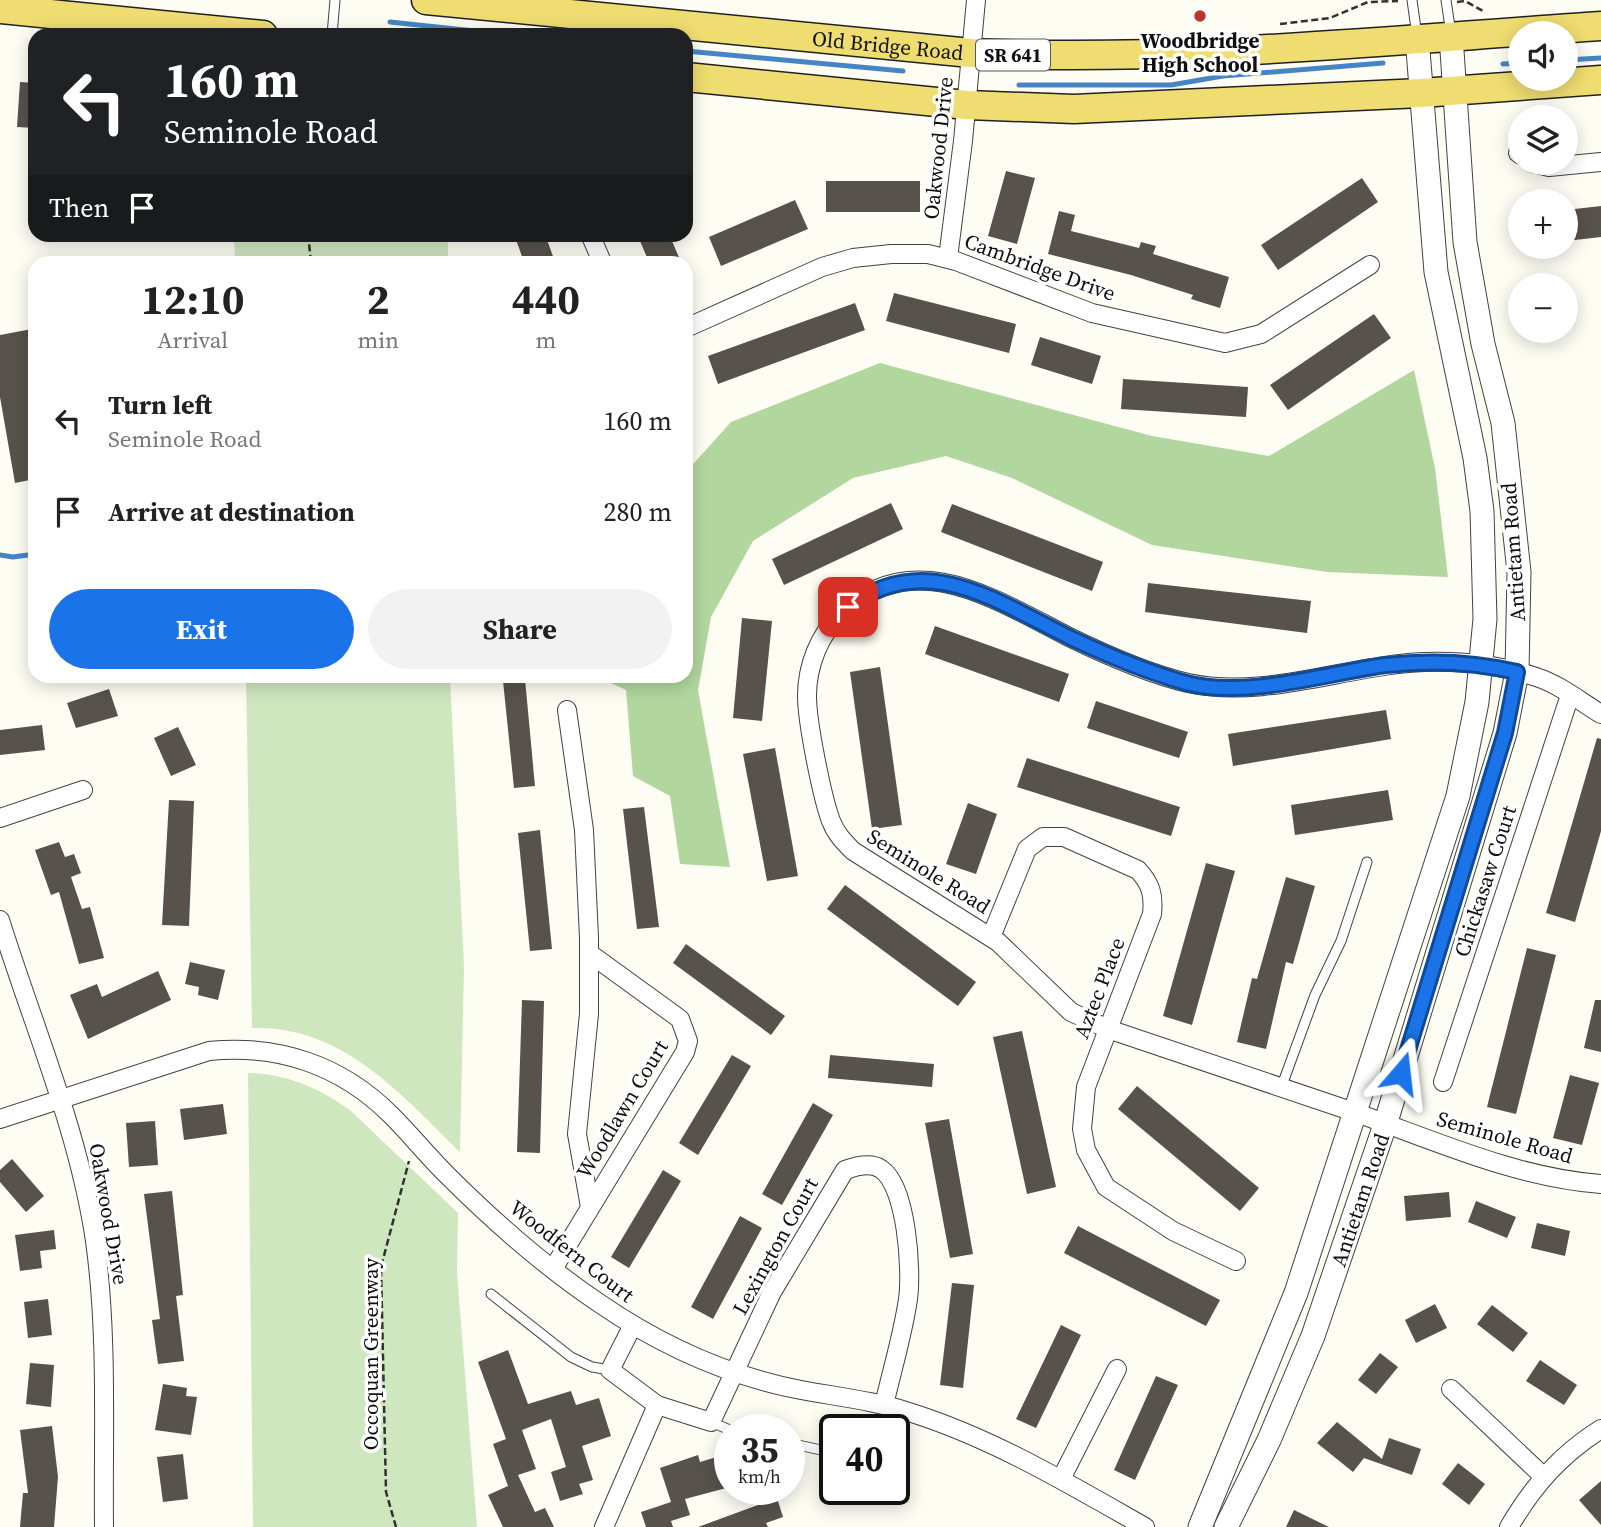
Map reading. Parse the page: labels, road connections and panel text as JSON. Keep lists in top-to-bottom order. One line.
{"streets":{"main road":["Old Bridge Road","SR 641"],"street":["Oakwood Drive","Cambridge Drive","Antietam Road","Seminole Road","Chickasaw Court","Aztec Place","Woodlawn Court","Lexington Court","Woodfern Court"],"path":["Occoquan Greenway"]},"crossings":[["Old Bridge Road","Oakwood Drive"],["Old Bridge Road","Antietam Road"],["Oakwood Drive","Cambridge Drive"],["Oakwood Drive","Woodfern Court"],["Antietam Road","Seminole Road"],["Seminole Road","Chickasaw Court"],["Seminole Road","Aztec Place"],["Woodlawn Court","Woodfern Court"],["Lexington Court","Woodfern Court"],["Woodfern Court","Occoquan Greenway"]],"places":["Woodbridge High School"],"page":{"map_buttons":["+","−"],"turn":["160 m","Seminole Road"],"then":"Then","eta":["12:10","Arrival","2","min","440","m"],"list":[{"name":"Turn left","note":"Seminole Road","value":"160 m"},{"name":"Arrive at destination","value":"280 m"}],"buttons":["Exit","Share"],"speed":"35 km/h","limit":"40"}}
